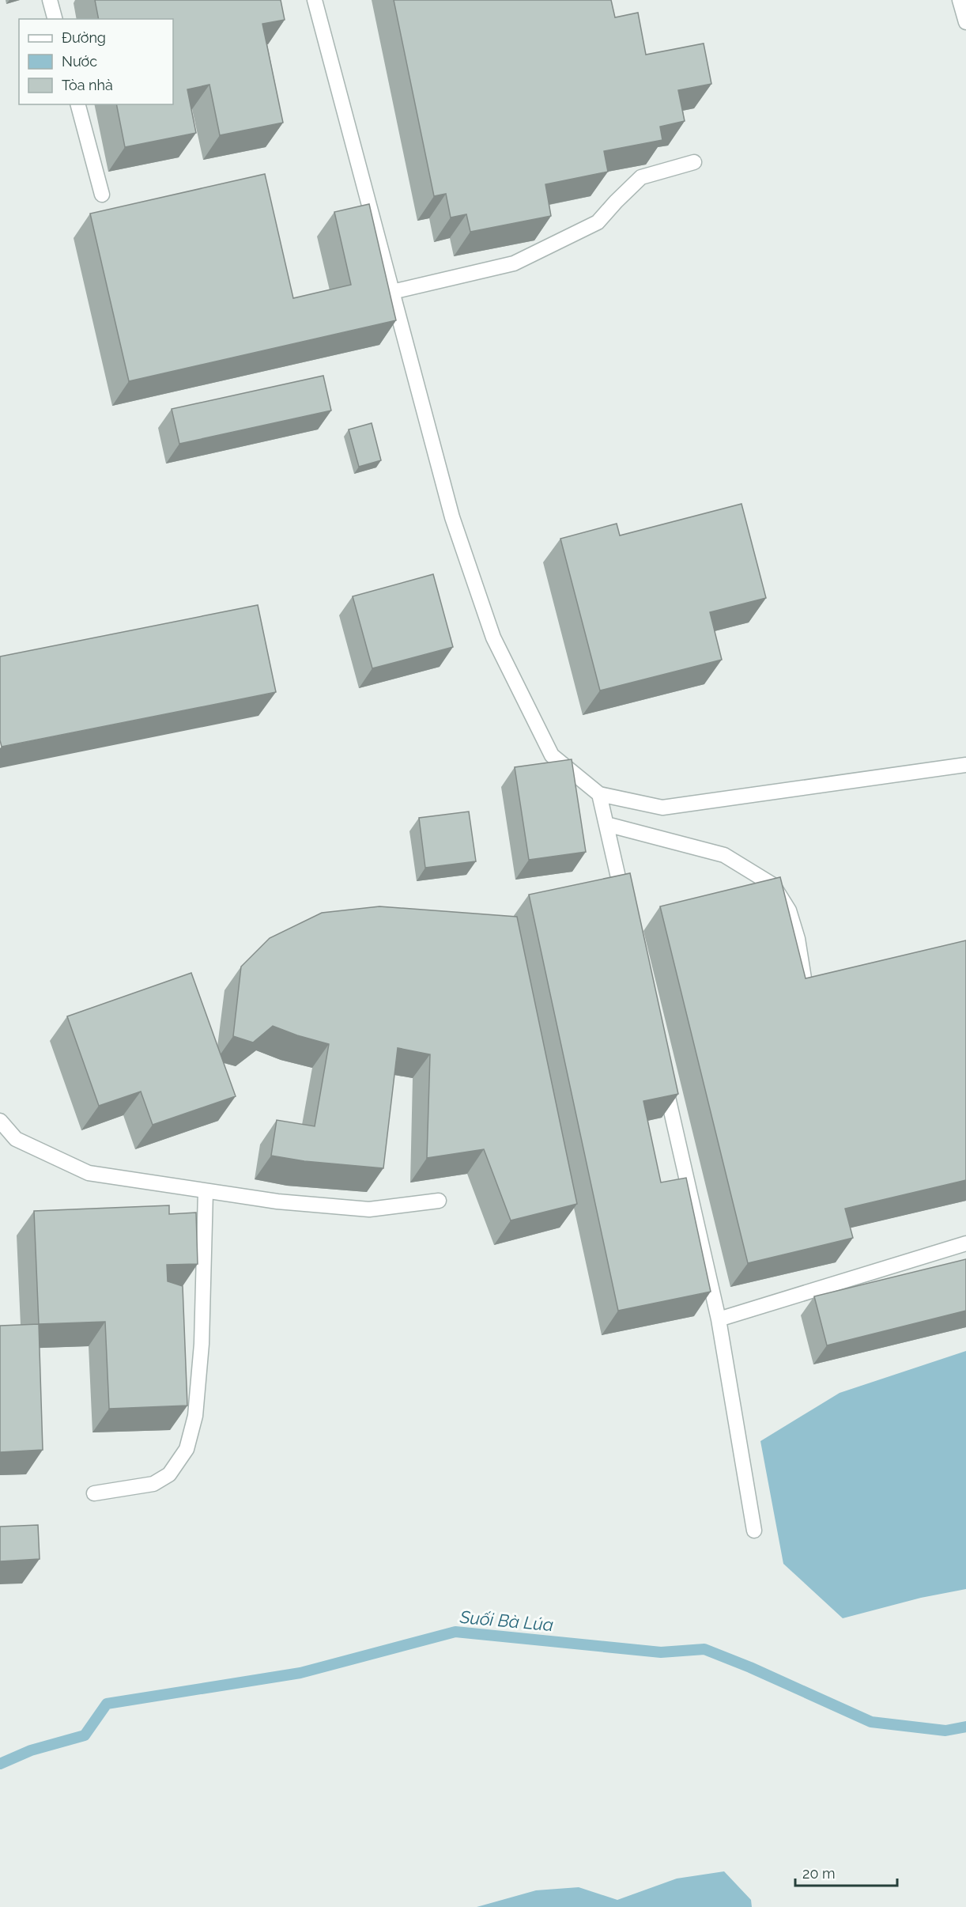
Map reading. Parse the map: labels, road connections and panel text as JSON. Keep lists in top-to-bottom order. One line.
{"water":["Suối Bà Lúa"],"legend":["Đường","Nước","Tòa nhà"],"scale_bar":"20 m"}
